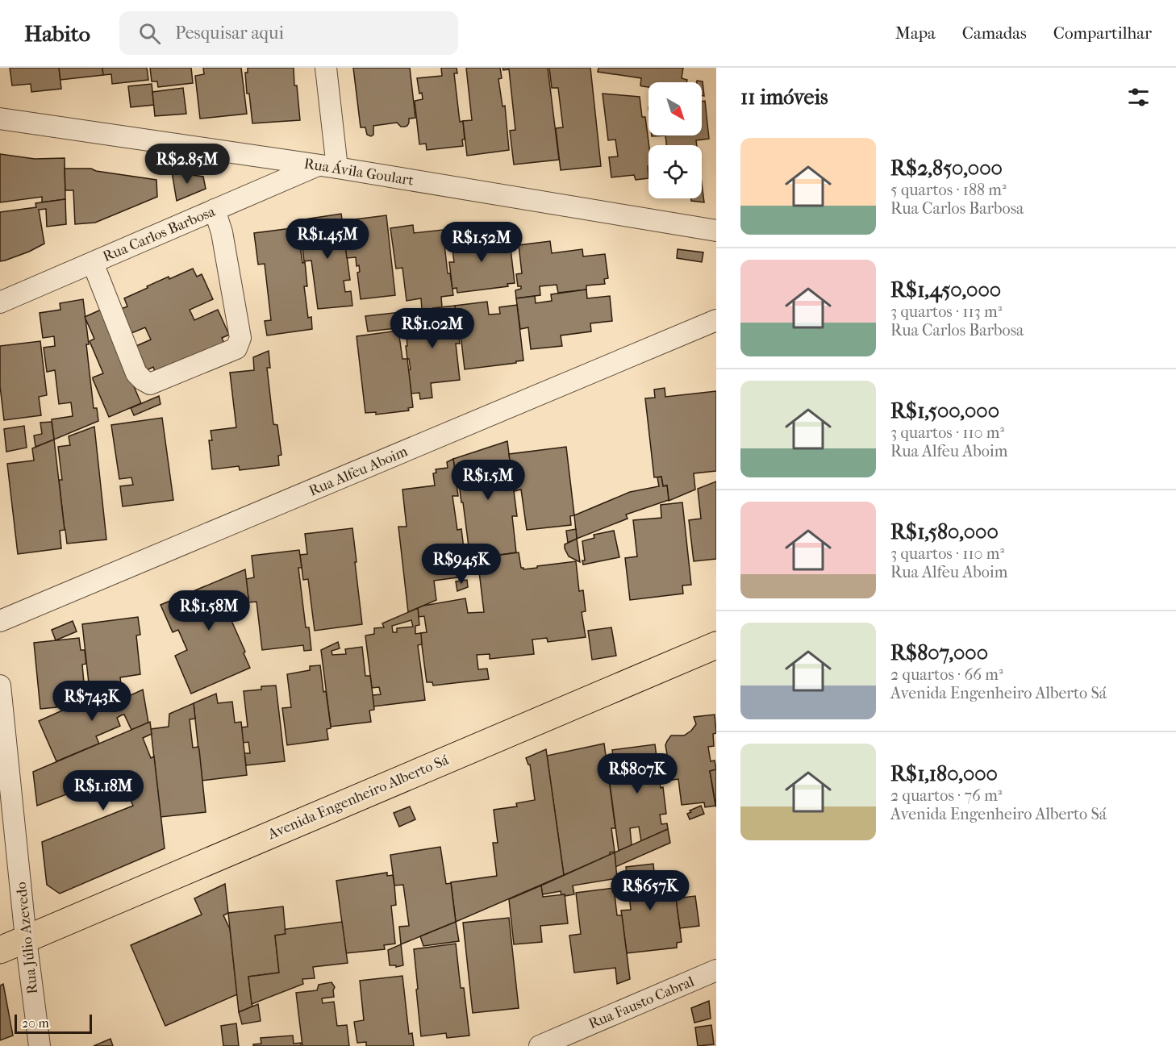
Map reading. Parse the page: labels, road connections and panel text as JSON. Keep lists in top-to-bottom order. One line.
{"streets":{"main road":["Avenida Engenheiro Alberto Sá"],"street":["Rua Ávila Goulart","Rua Carlos Barbosa","Rua Alfeu Aboim","Rua Júlio Azevedo","Rua Fausto Cabral"]},"crossings":[["Rua Ávila Goulart","Rua Carlos Barbosa"],["Avenida Engenheiro Alberto Sá","Rua Júlio Azevedo"]],"scale_bar":"20 m","north":"bottom right","page":{"header":"Habito","search":"Pesquisar aqui","nav":["Mapa","Camadas","Compartilhar"],"heading":"11 imóveis","list":[{"name":"R$2,850,000","note":"5 quartos · 188 m² · Rua Carlos Barbosa"},{"name":"R$1,450,000","note":"3 quartos · 113 m² · Rua Carlos Barbosa"},{"name":"R$1,500,000","note":"3 quartos · 110 m² · Rua Alfeu Aboim"},{"name":"R$1,580,000","note":"3 quartos · 110 m² · Rua Alfeu Aboim"},{"name":"R$807,000","note":"2 quartos · 66 m² · Avenida Engenheiro Alberto Sá"},{"name":"R$1,180,000","note":"2 quartos · 76 m² · Avenida Engenheiro Alberto Sá"}],"price":["R$2.85M","R$1.45M","R$1.52M","R$1.02M","R$1.5M","R$945K","R$1.58M","R$743K","R$807K","R$1.18M","R$657K"],"scale":"20 m"}}
